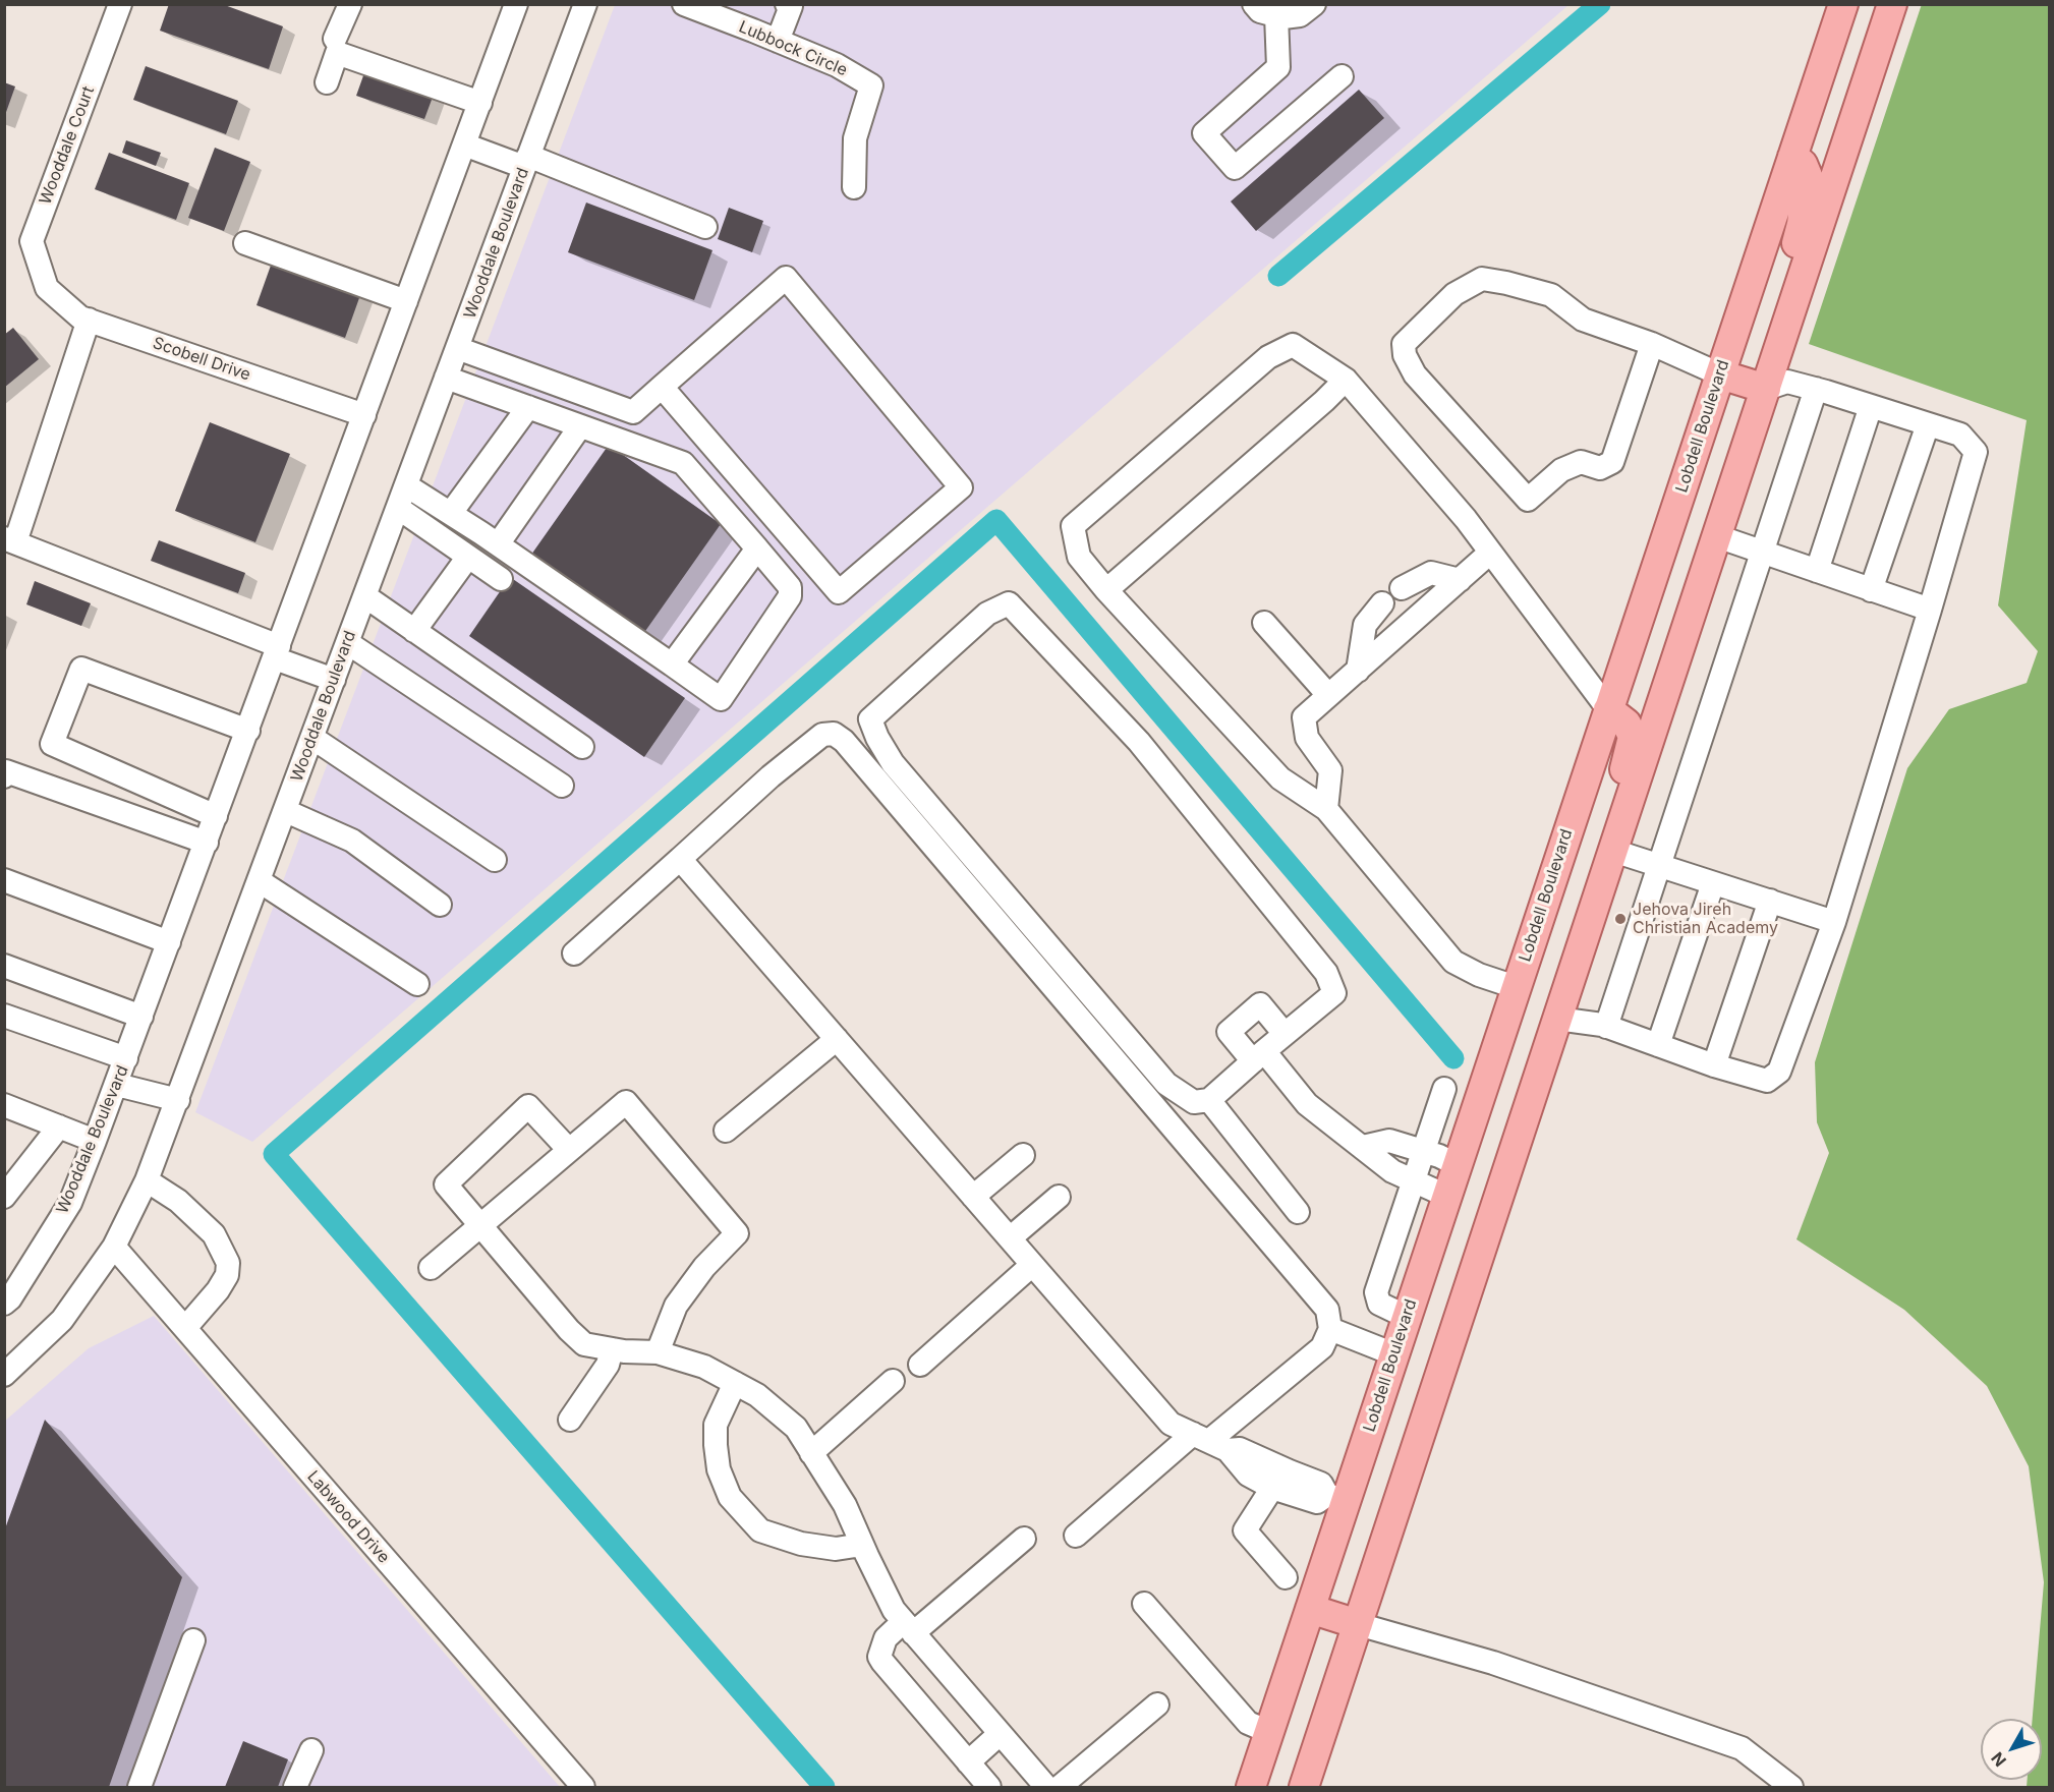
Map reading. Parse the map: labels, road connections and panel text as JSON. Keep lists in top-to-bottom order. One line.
{"streets":{"main road":["Lobdell Boulevard"],"street":["Lubbock Circle","Wooddale Court","Wooddale Boulevard","Scobell Drive","Labwood Drive"]},"crossings":[["Wooddale Court","Scobell Drive"],["Wooddale Boulevard","Scobell Drive"],["Wooddale Boulevard","Labwood Drive"]],"places":["Jehova Jireh Christian Academy"],"north":"bottom left"}
